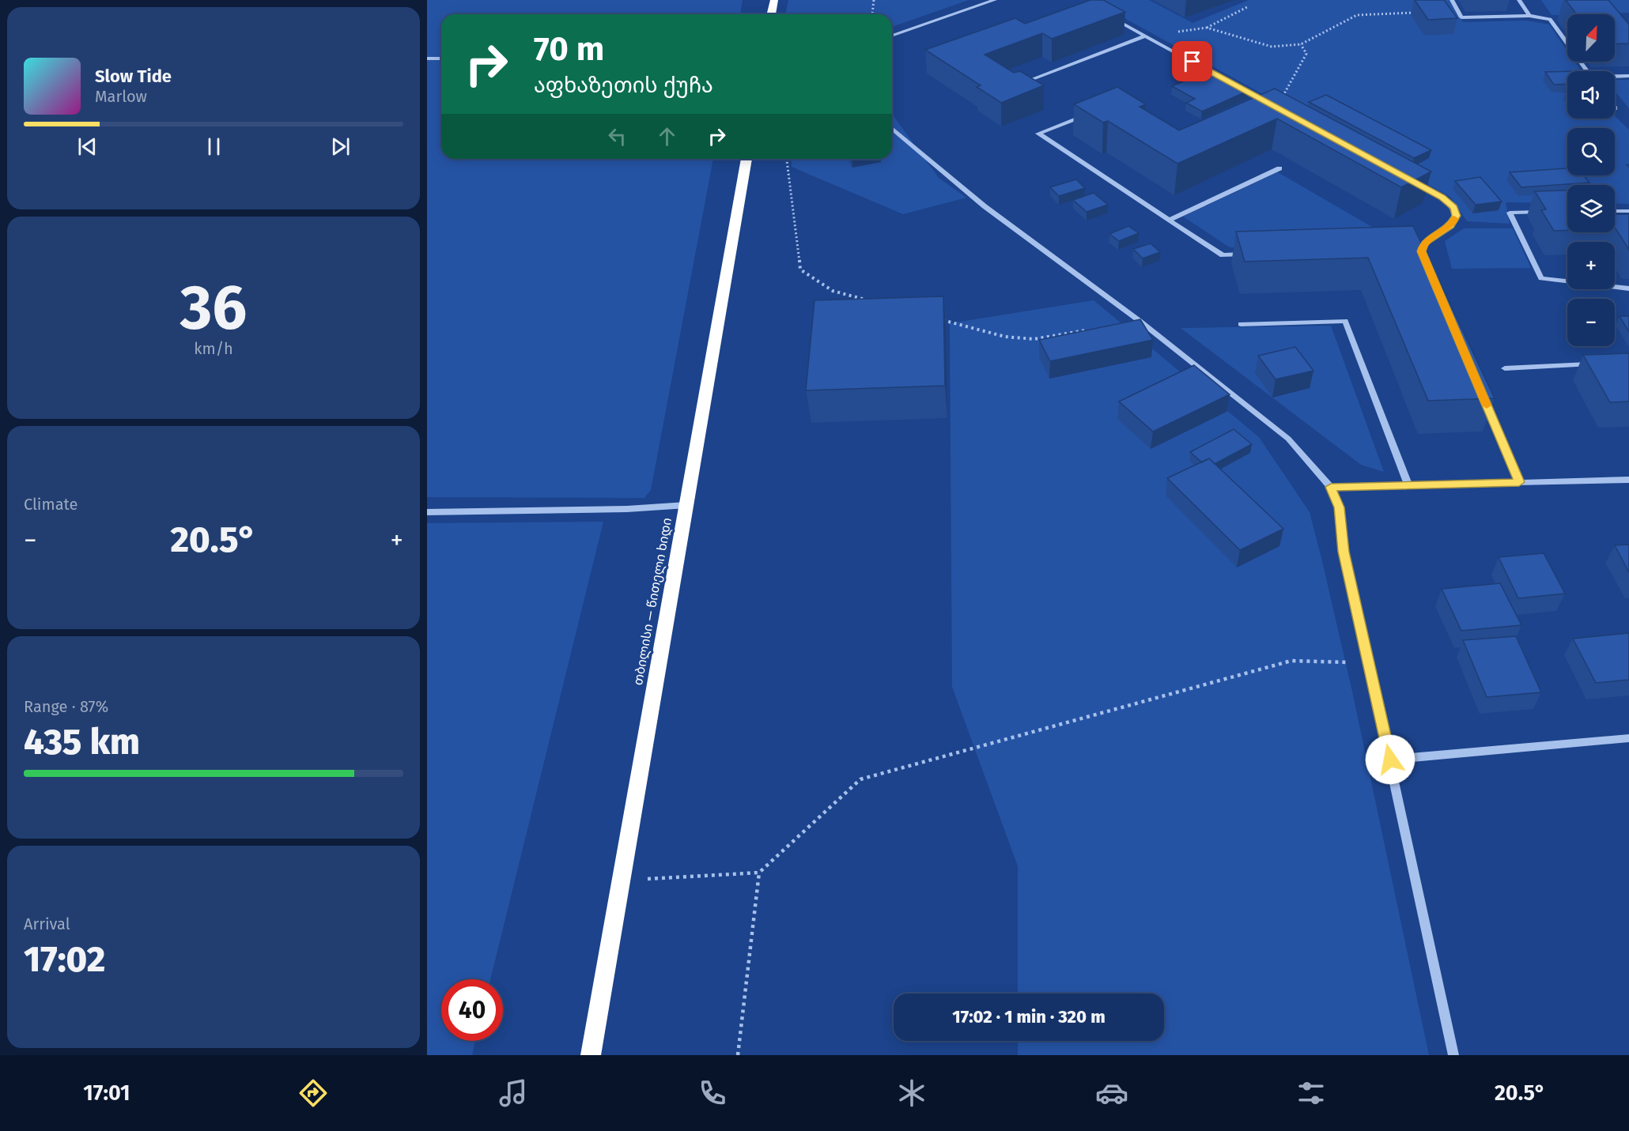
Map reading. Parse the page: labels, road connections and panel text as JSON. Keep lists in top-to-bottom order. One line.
{"streets":{"highway":["თბილისი — წითელი ხიდი"]},"north":"top right","page":{"map_buttons":["+","−"],"turn":["70 m","აფხაზეთის ქუჩა"],"song":["Slow Tide","Marlow"],"tile":[["36","km/h"],"Climate",["Range · 87%","435 km"],["Arrival","17:02"]],"heat":["−","20.5°","+"],"limit":"40","trip":"17:02 · 1 min · 320 m","tabs":["17:01","20.5°"]}}
